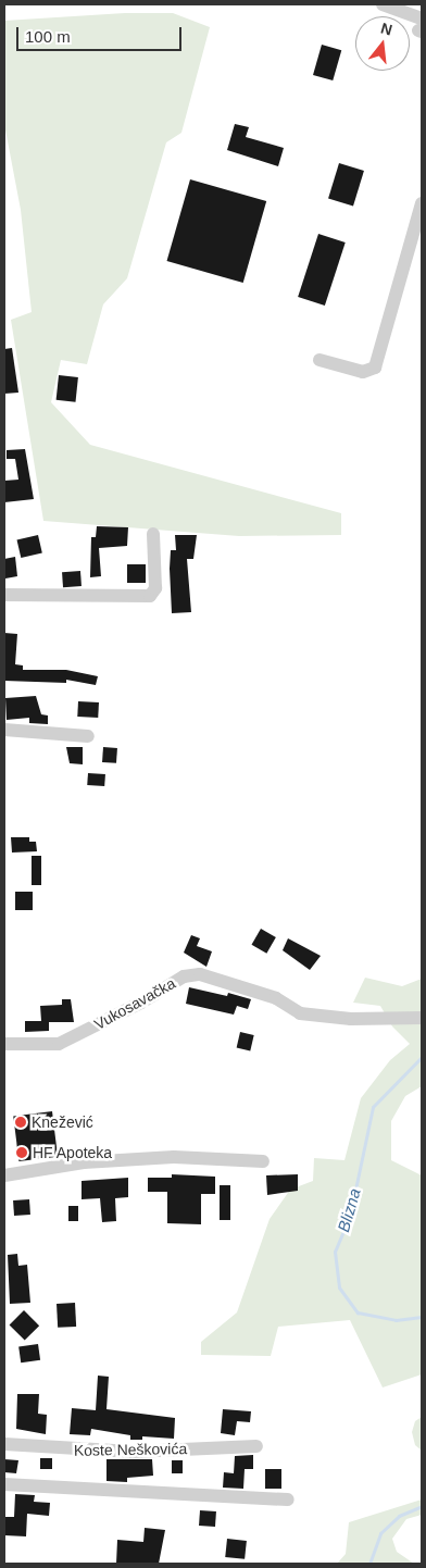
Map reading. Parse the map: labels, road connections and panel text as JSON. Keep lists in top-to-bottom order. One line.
{"streets":{"street":["Vukosavačka","Koste Neškovića"]},"water":["Blizna"],"places":["Knežević","HF Apoteka"],"scale_bar":"100 m","north":"top"}
